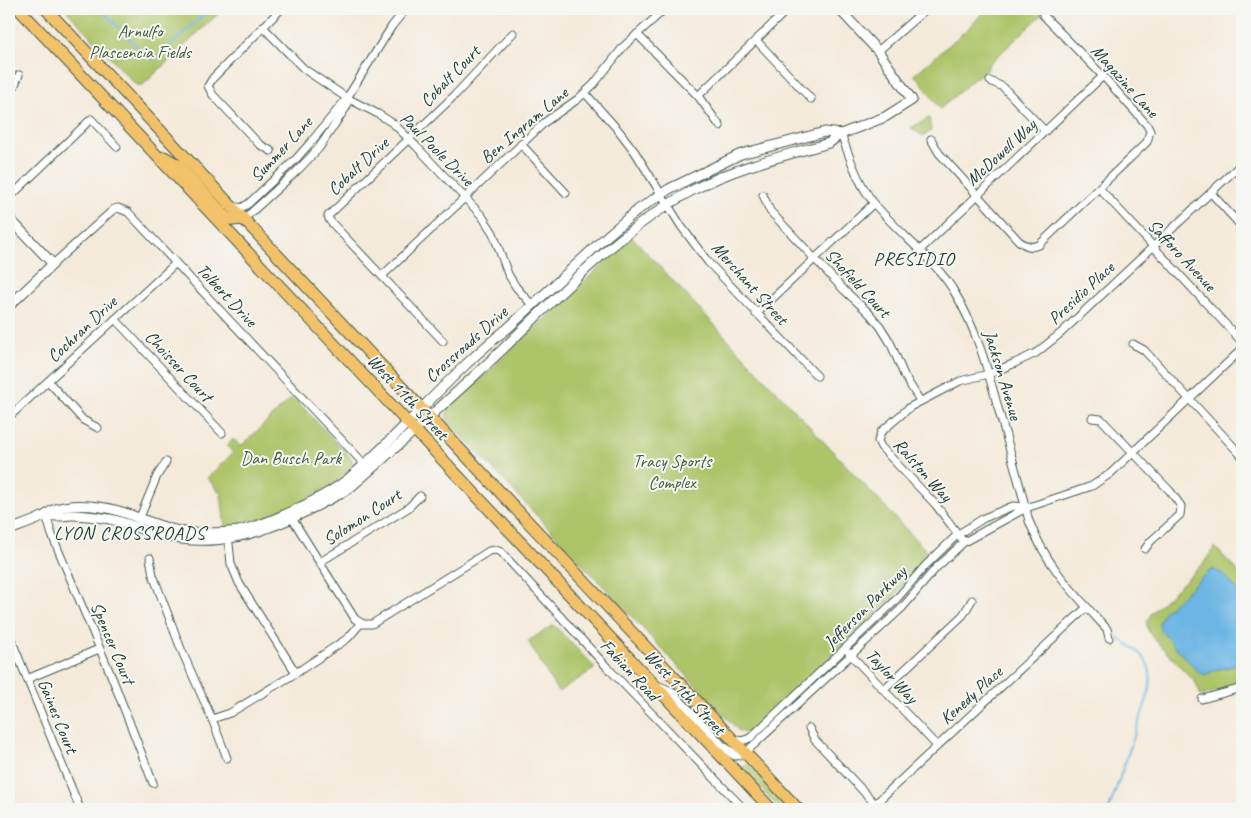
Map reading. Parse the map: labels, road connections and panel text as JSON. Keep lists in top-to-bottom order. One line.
{"streets":{"main road":["West 11th Street"],"street":["Cobalt Court","Magazine Lane","Ben Ingram Lane","Summer Lane","Paul Poole Drive","McDowell Way","Cobalt Drive","Safforo Avenue","Merchant Street","Shofield Court","Presidio Place","Tolbert Drive","Cochran Drive","Crossroads Drive","Choisser Court","Jackson Avenue","Ralston Way","Solomon Court","Jefferson Parkway","Spencer Court","Fabian Road","Taylor Way","Kenedy Place","Gaines Court"]},"crossings":[["Cobalt Court","Paul Poole Drive"],["Cobalt Court","Cobalt Drive"],["Magazine Lane","McDowell Way"],["Magazine Lane","Safforo Avenue"],["Ben Ingram Lane","Paul Poole Drive"],["Ben Ingram Lane","Cobalt Drive"],["Ben Ingram Lane","Merchant Street"],["Summer Lane","Paul Poole Drive"],["Summer Lane","West 11th Street"],["Paul Poole Drive","Cobalt Drive"],["Paul Poole Drive","Crossroads Drive"],["McDowell Way","Jackson Avenue"],["Safforo Avenue","Presidio Place"],["Merchant Street","Crossroads Drive"],["Shofield Court","Presidio Place"],["Shofield Court","Ralston Way"],["Presidio Place","Jackson Avenue"],["Presidio Place","Ralston Way"],["Tolbert Drive","Cochran Drive"],["Tolbert Drive","Crossroads Drive"],["Cochran Drive","Choisser Court"],["Crossroads Drive","Jackson Avenue"],["Crossroads Drive","West 11th Street"],["Crossroads Drive","Spencer Court"],["Jackson Avenue","Jefferson Parkway"],["Jackson Avenue","Kenedy Place"],["West 11th Street","Jefferson Parkway"],["Ralston Way","Jefferson Parkway"],["Jefferson Parkway","Taylor Way"],["Taylor Way","Kenedy Place"]],"districts":["PRESIDIO","LYON CROSSROADS"],"parks":["Arnulfo Plascencia Fields","Dan Busch Park","Tracy Sports Complex"]}
